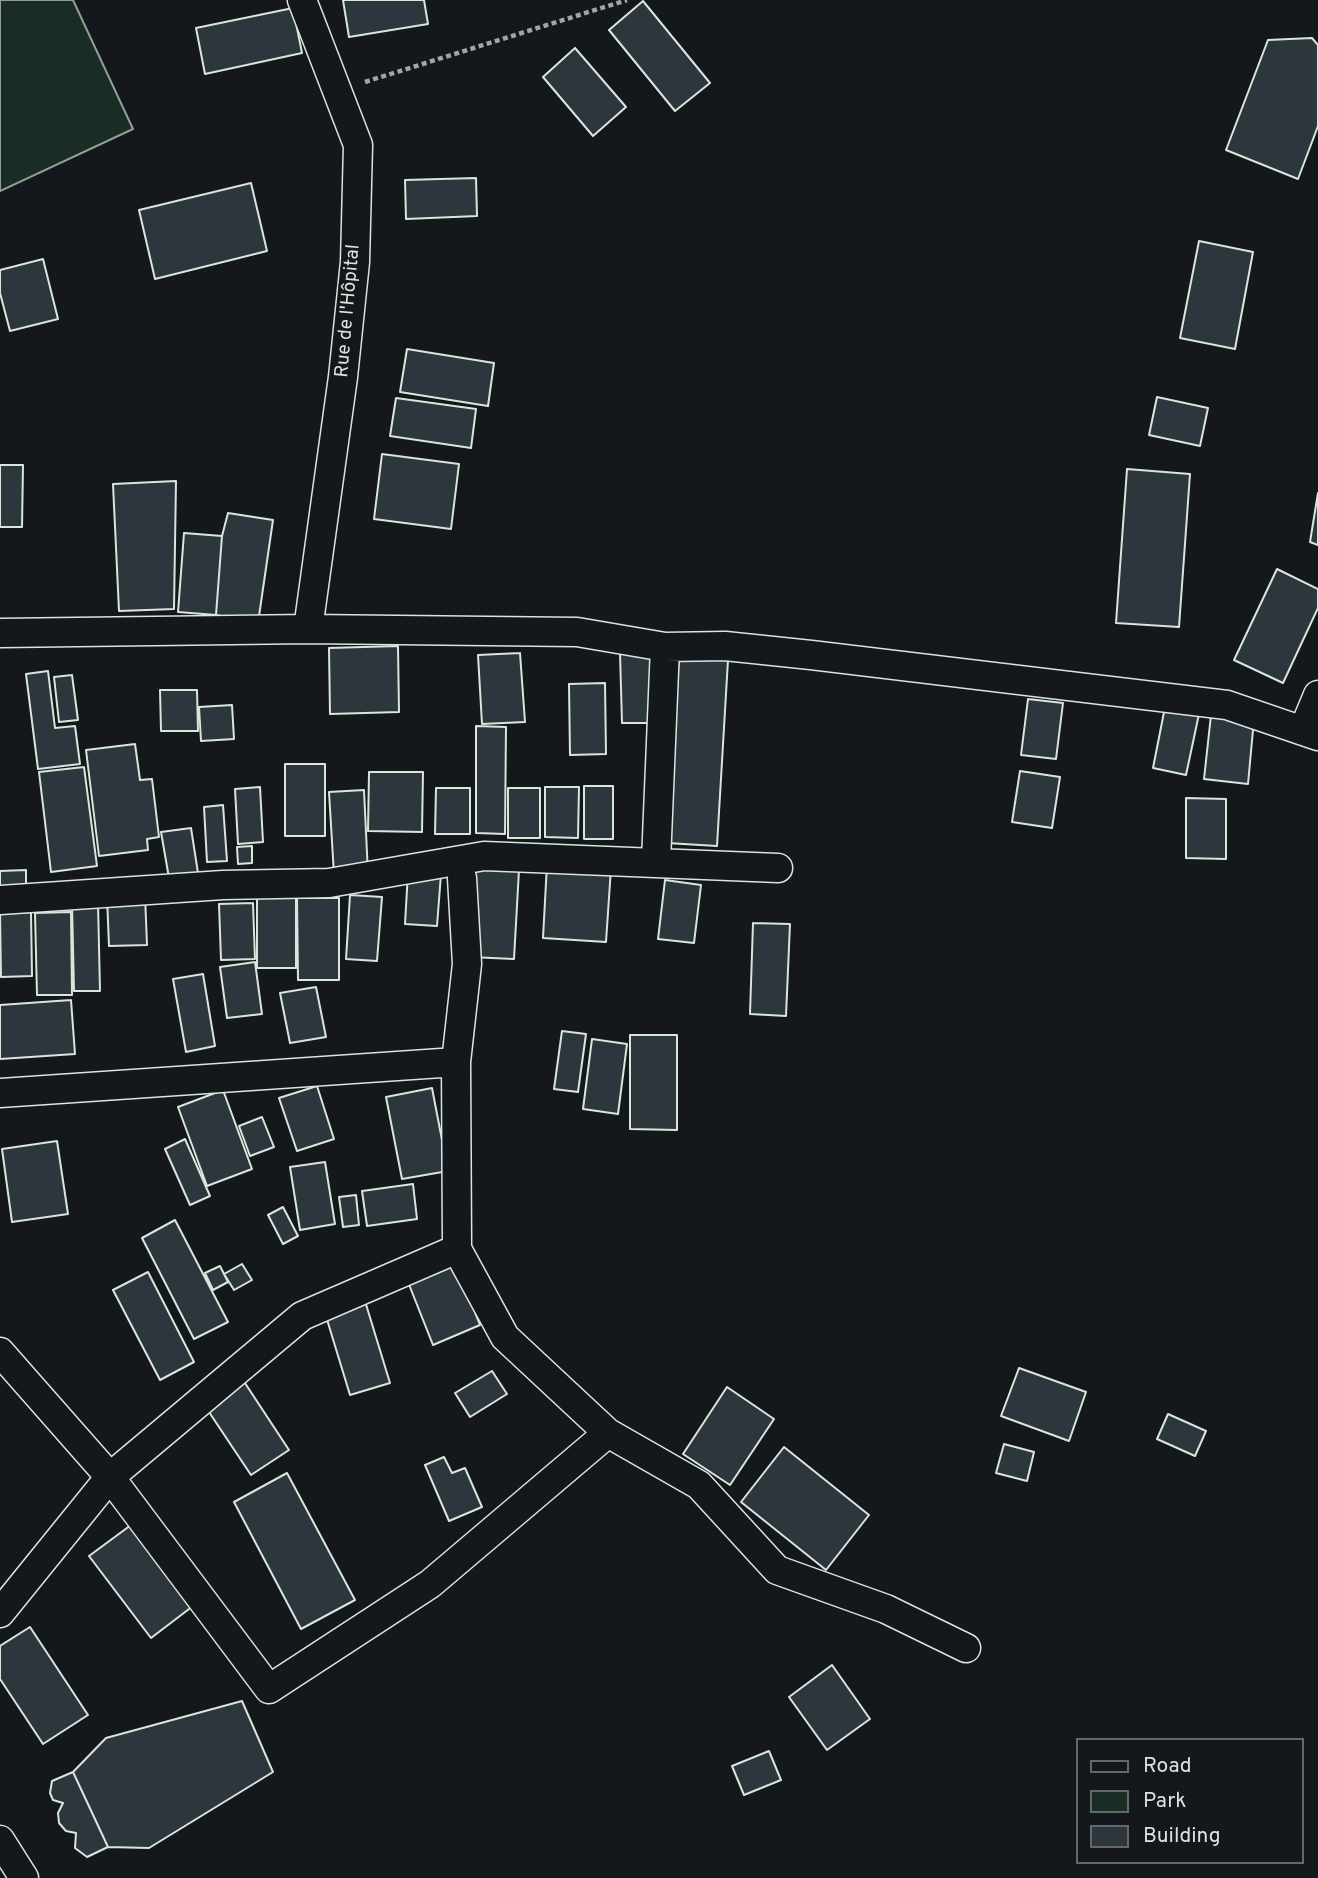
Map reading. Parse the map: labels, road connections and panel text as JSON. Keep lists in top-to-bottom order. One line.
{"streets":{"street":["Rue de l'Hôpital"]},"legend":["Road","Park","Building"]}
